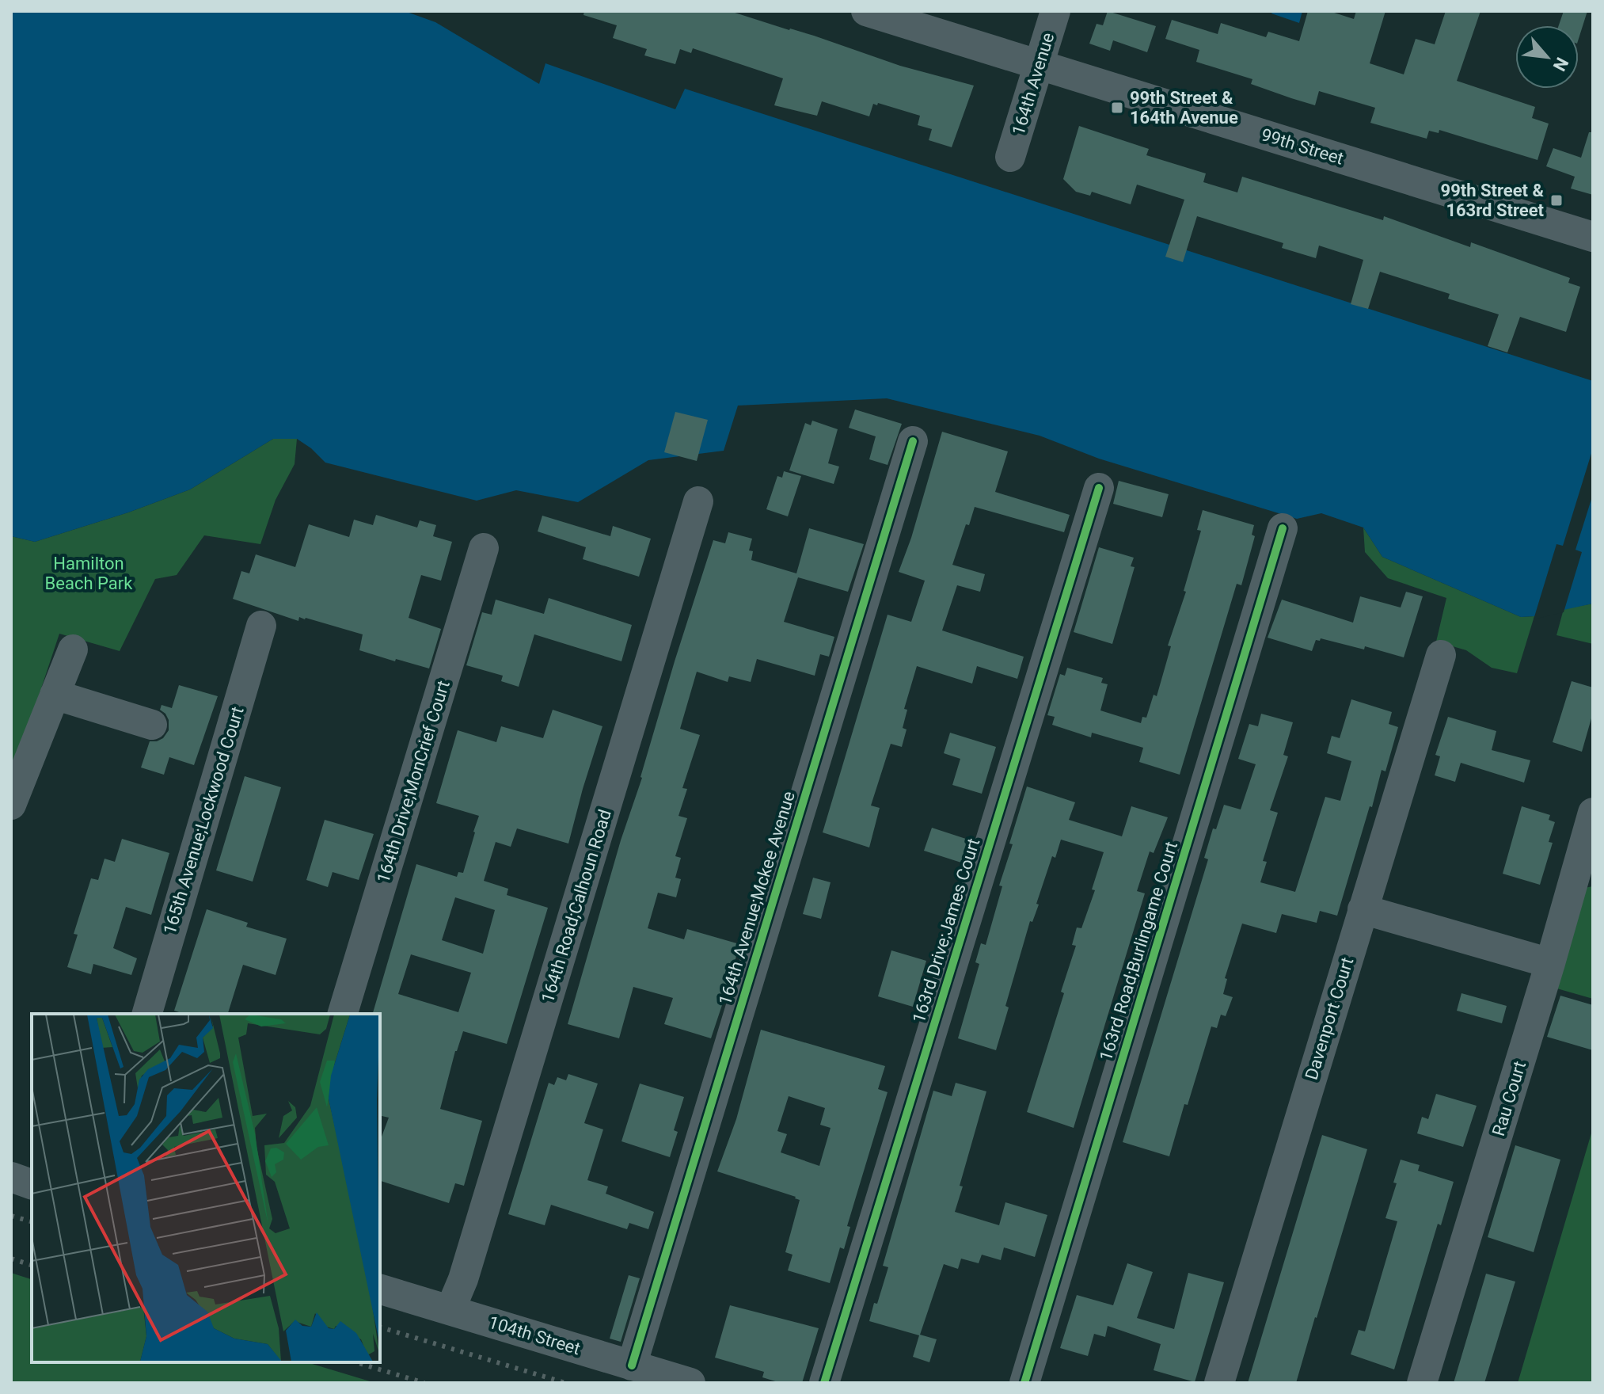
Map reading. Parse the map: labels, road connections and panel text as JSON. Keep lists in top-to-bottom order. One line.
{"streets":{"street":["164th Avenue","99th Street","164th Drive;MonCrief Court","165th Avenue;Lockwood Court","164th Avenue;Mckee Avenue","164th Road;Calhoun Road","163rd Drive;James Court","163rd Road;Burlingame Court","Davenport Court","Rau Court","104th Street"]},"crossings":[["164th Avenue","99th Street"],["164th Avenue;Mckee Avenue","104th Street"],["164th Road;Calhoun Road","104th Street"]],"parks":["Hamilton Beach Park"],"places":{"transit":["99th Street & 164th Avenue","99th Street & 163rd Street"]},"north":"bottom right"}
